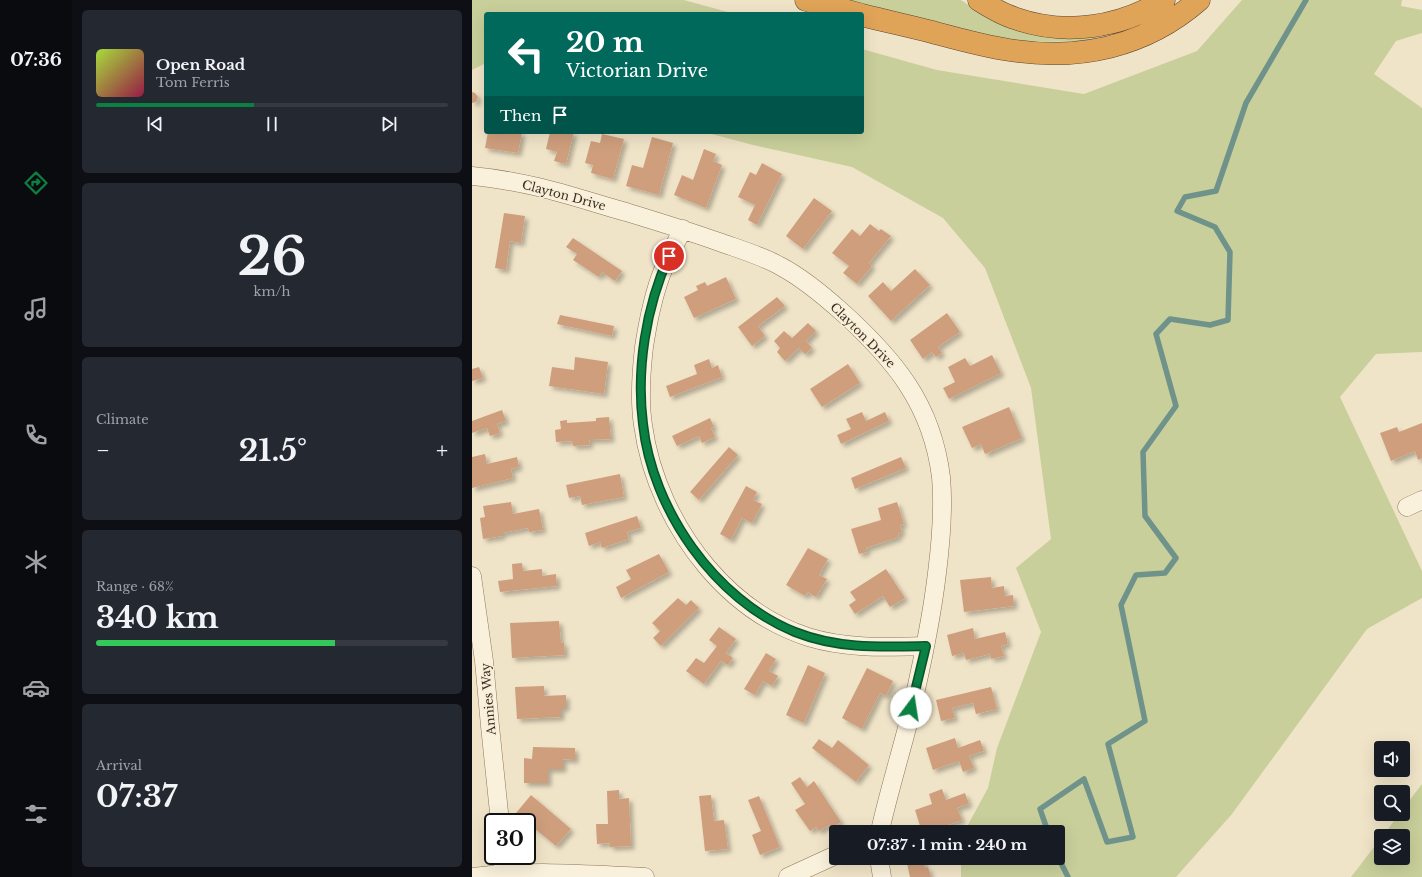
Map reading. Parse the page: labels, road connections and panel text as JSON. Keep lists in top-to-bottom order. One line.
{"streets":{"street":["Clayton Drive","Annies Way"]},"page":{"tabs":"07:36","turn":["20 m","Victorian Drive"],"song":["Open Road","Tom Ferris"],"then":"Then","tile":[["26","km/h"],"Climate",["Range · 68%","340 km"],["Arrival","07:37"]],"heat":["−","21.5°","+"],"limit":"30","trip":"07:37 · 1 min · 240 m"}}
